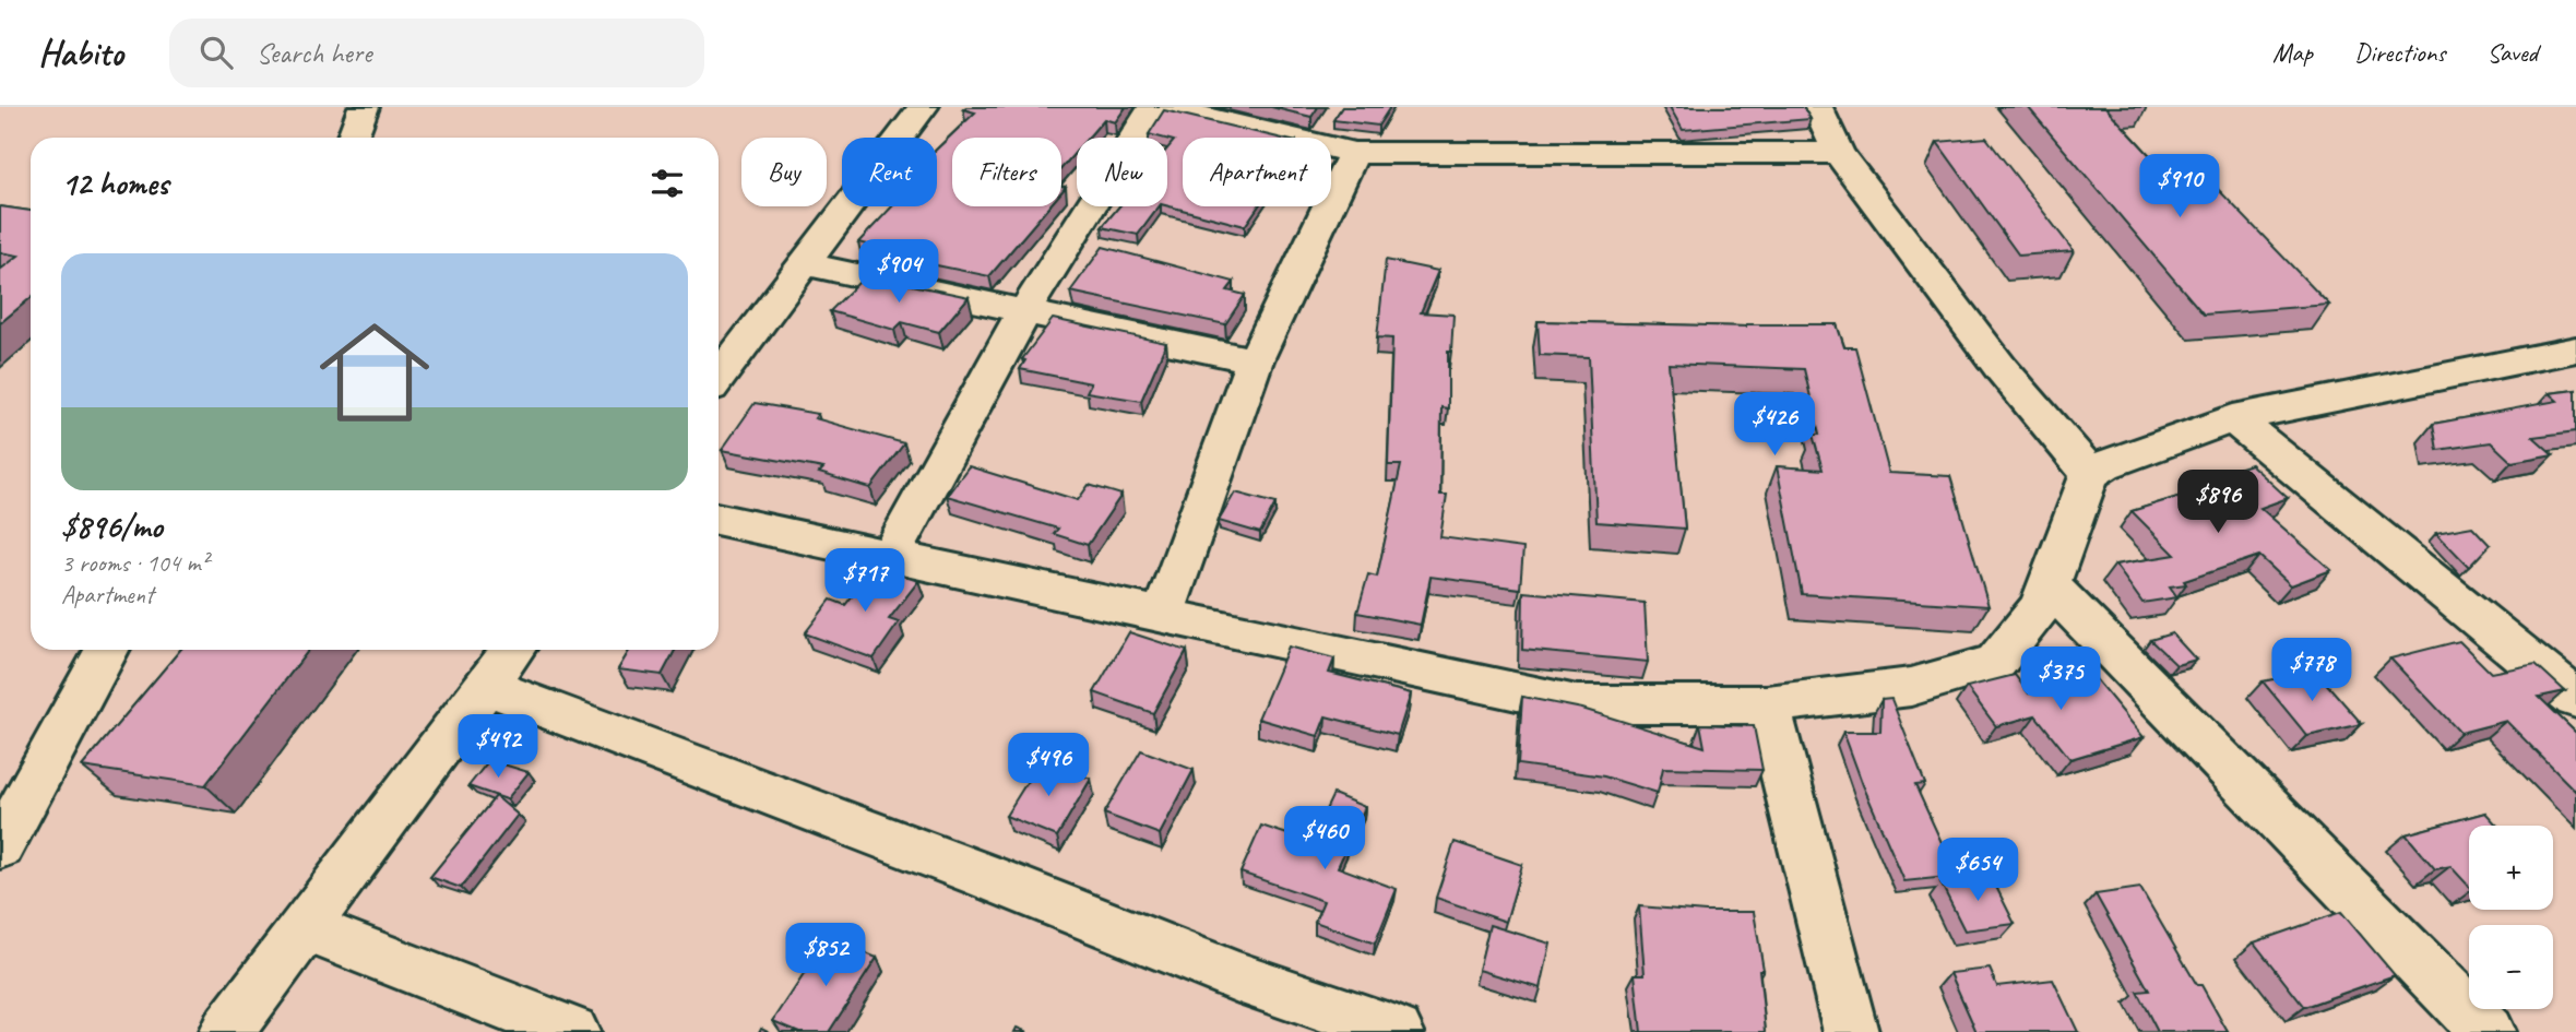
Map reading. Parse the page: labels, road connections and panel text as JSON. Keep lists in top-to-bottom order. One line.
{"page":{"header":"Habito","search":"Search here","nav":["Map","Directions","Saved"],"chip":["Buy","Rent","Filters","New","Apartment"],"heading":"12 homes","price":["$910","$904","$426","$896","$717","$778","$375","$492","$496","$460","$654","$852"],"list":[{"name":"$896/mo","note":"3 rooms · 104 m² · Apartment"}],"map_buttons":["+","−"]}}
